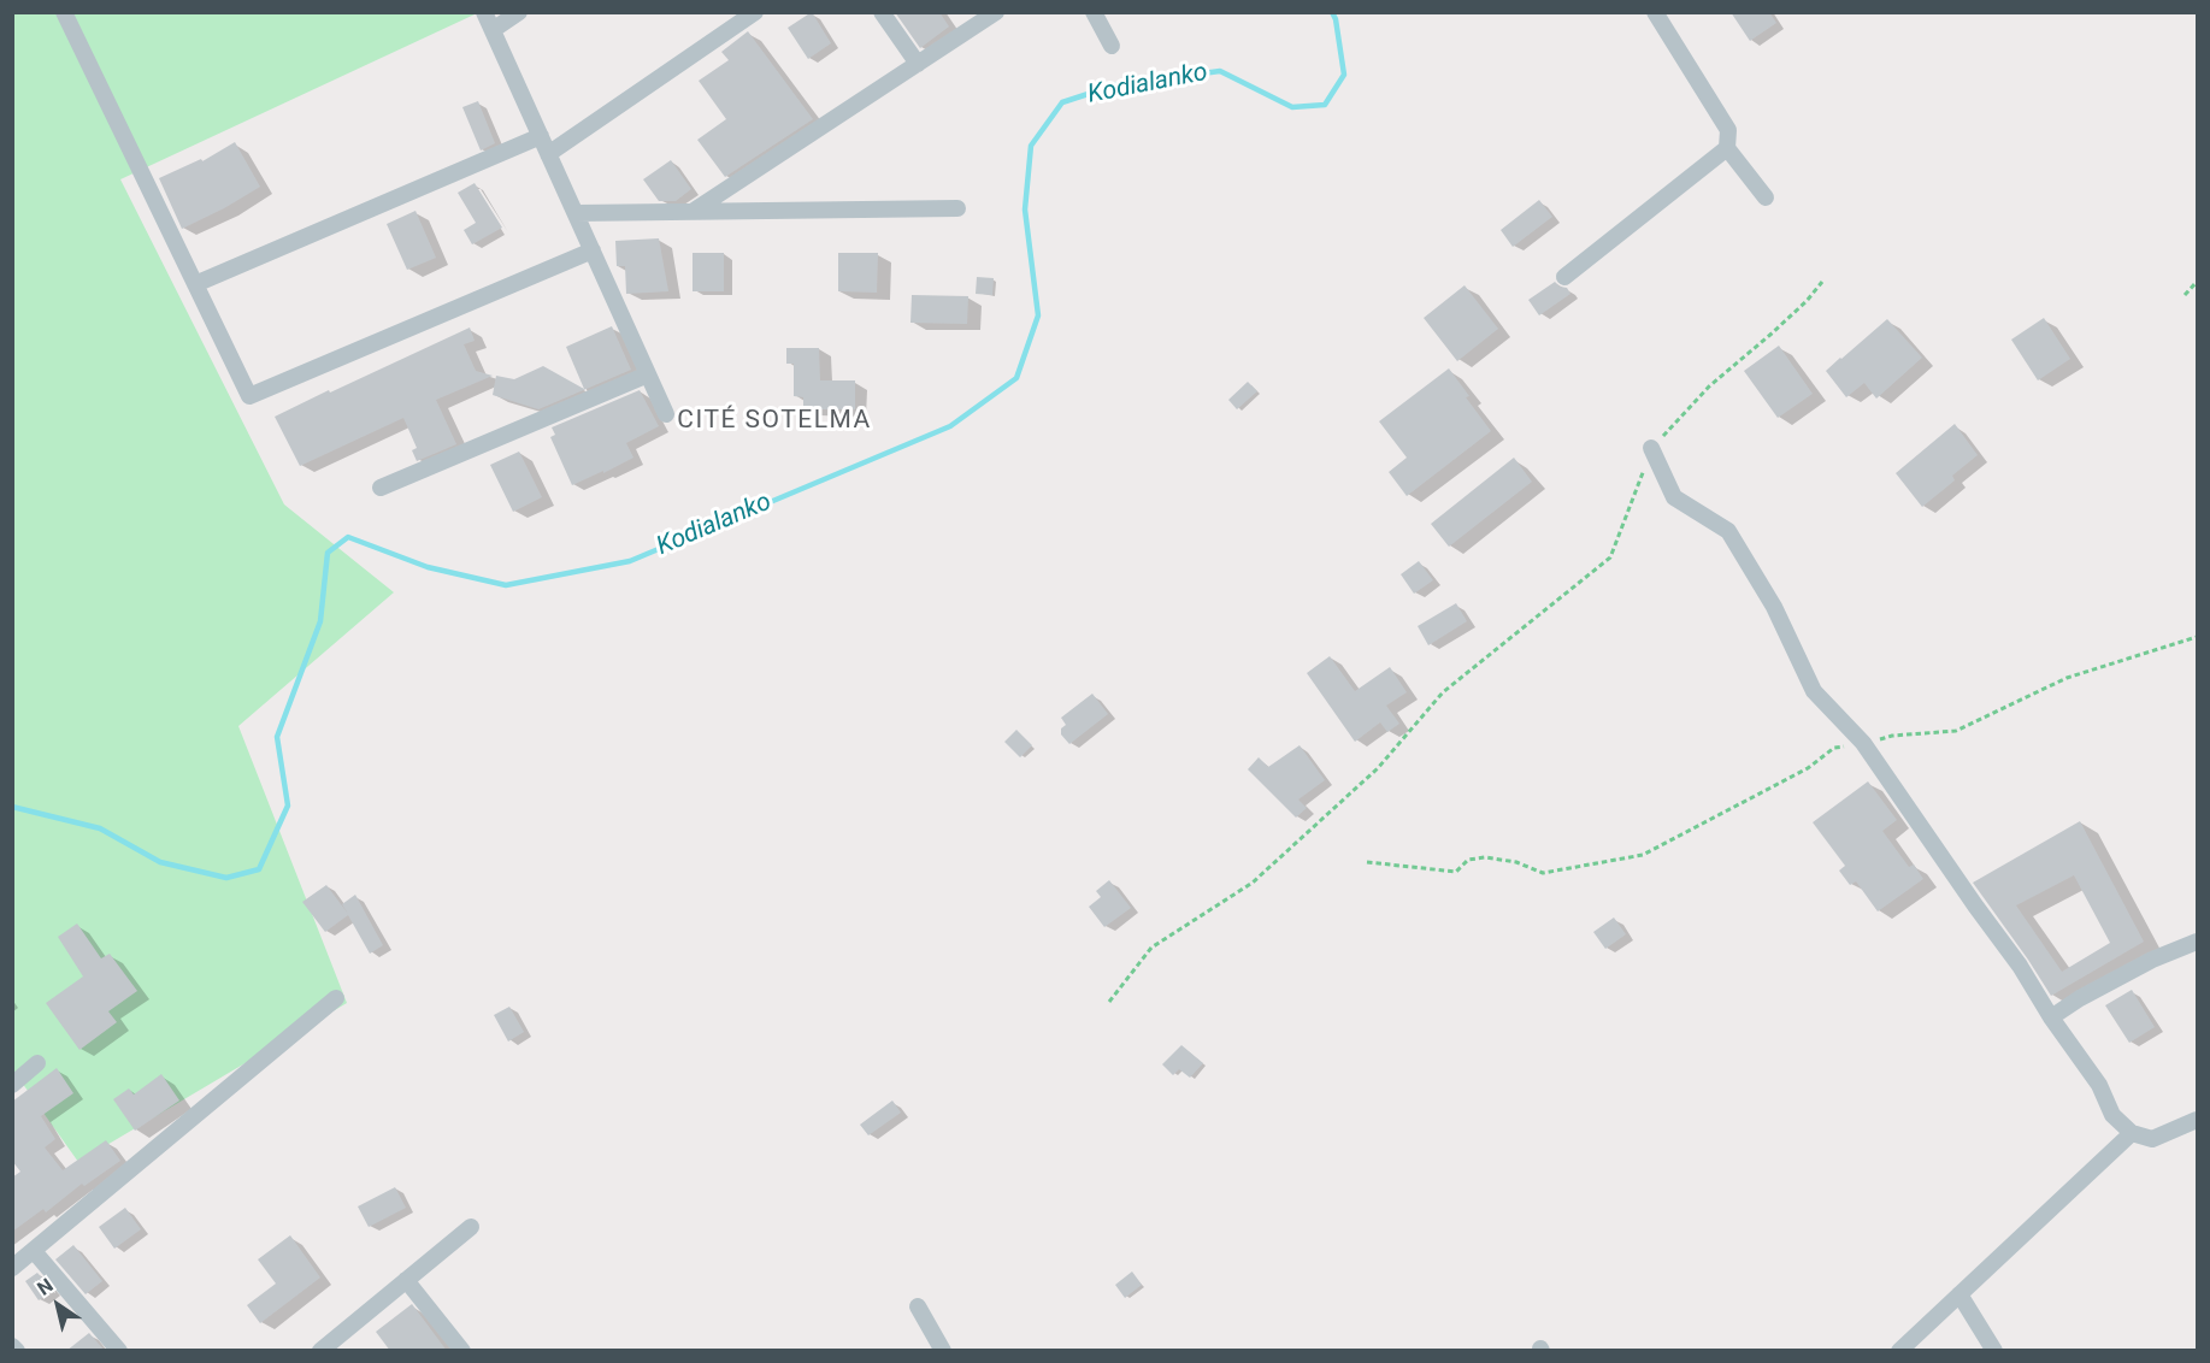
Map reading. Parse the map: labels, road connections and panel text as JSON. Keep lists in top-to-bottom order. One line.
{"districts":["CITÉ SOTELMA"],"water":["Kodialanko"],"north":"top left"}
